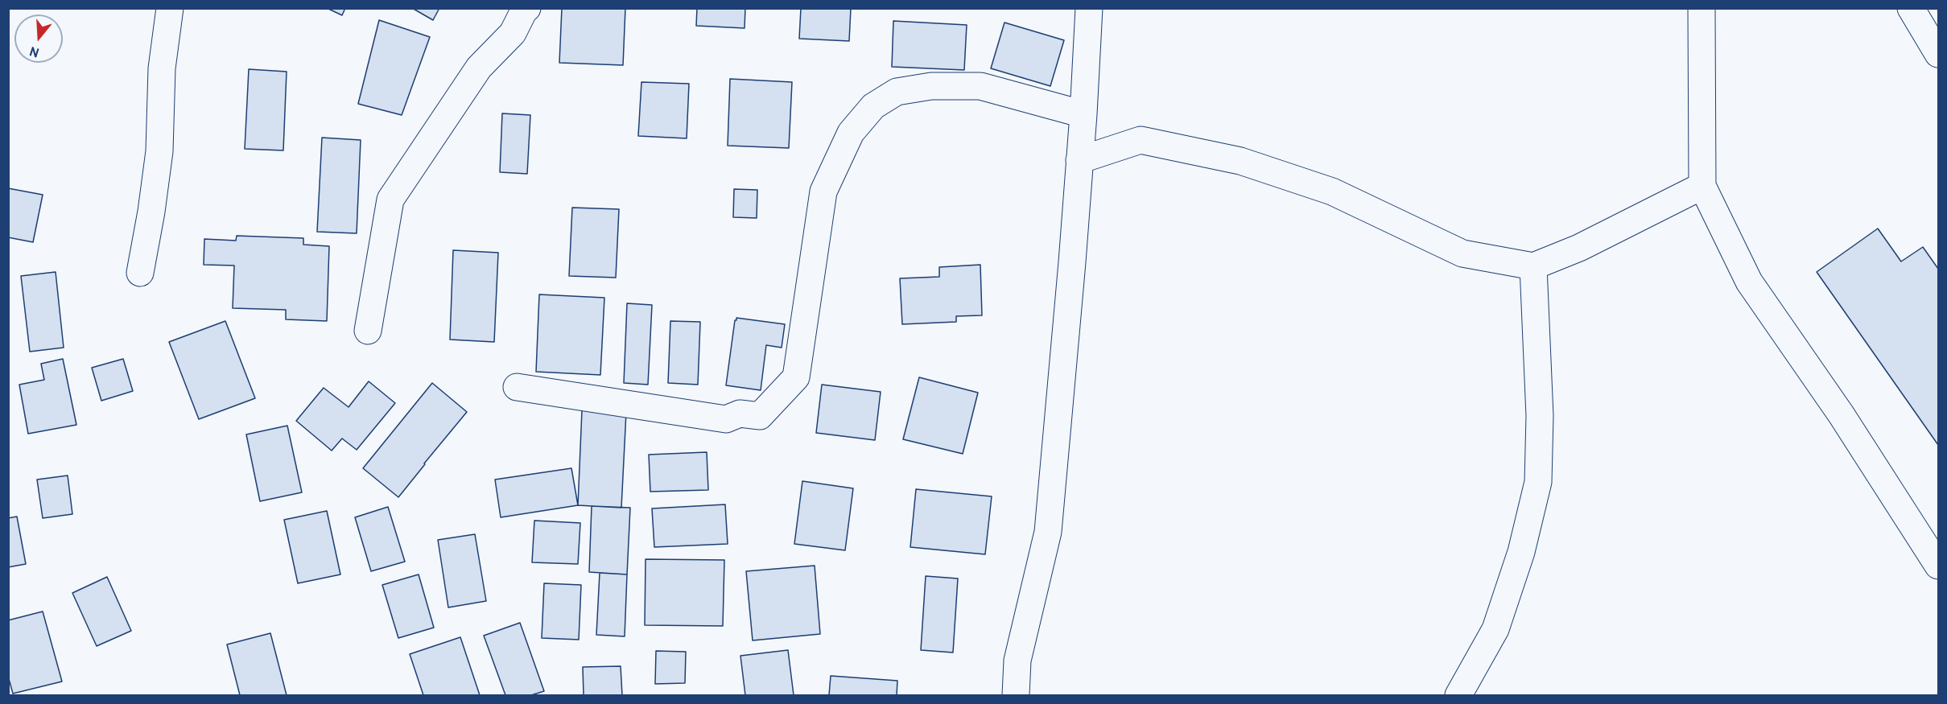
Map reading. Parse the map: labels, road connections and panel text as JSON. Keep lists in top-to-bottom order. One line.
{"north":"bottom"}
